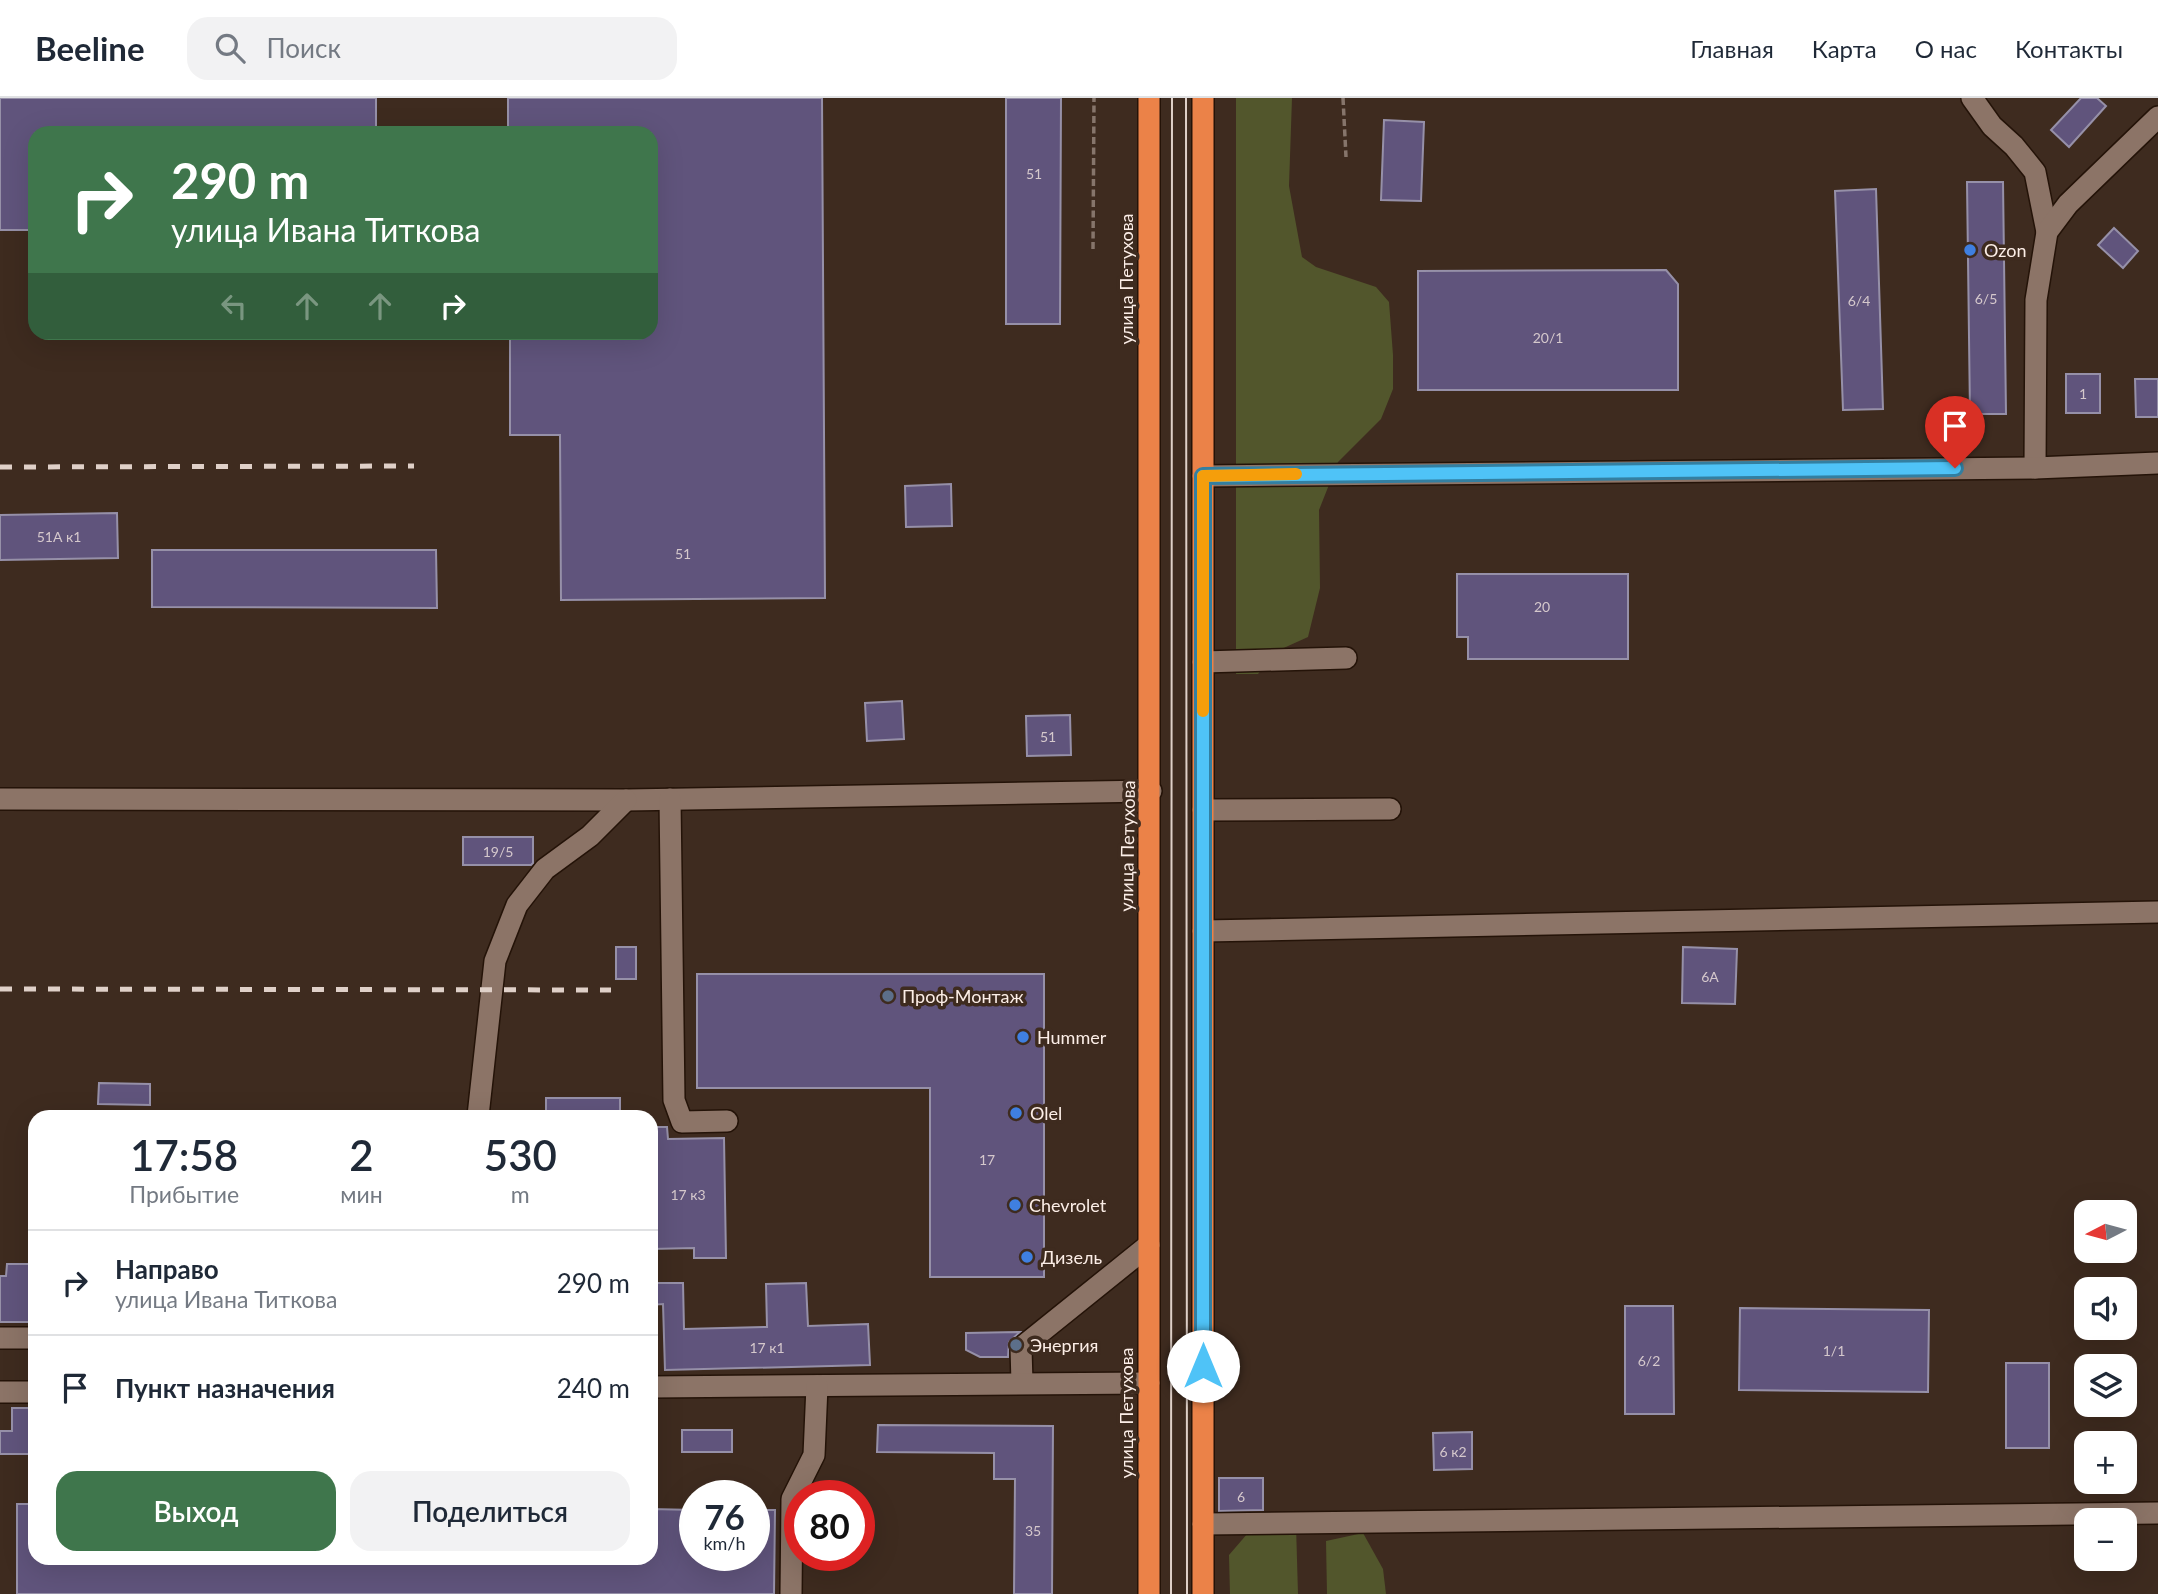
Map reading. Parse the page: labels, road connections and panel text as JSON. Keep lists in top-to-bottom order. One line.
{"streets":{"highway":["улица Петухова"]},"places":["Ozon","Проф-Монтаж","Hummer","Olel","Chevrolet","Дизель","Энергия"],"house_numbers":["51","6/5","6/4","20/1","1","51А к1","51","20","51","19/5","6А","17","17 к3","17 к1","1/1","6/2","6 к2","6","35"],"north":"left","page":{"header":"Beeline","search":"Поиск","nav":["Главная","Карта","О нас","Контакты"],"turn":["290 m","улица Ивана Титкова"],"eta":["17:58","Прибытие","2","мин","530","m"],"map_buttons":["+","−"],"list":[{"name":"Направо","note":"улица Ивана Титкова","value":"290 m"},{"name":"Пункт назначения","value":"240 m"}],"buttons":["Выход","Поделиться"],"speed":"76 km/h","limit":"80"}}
